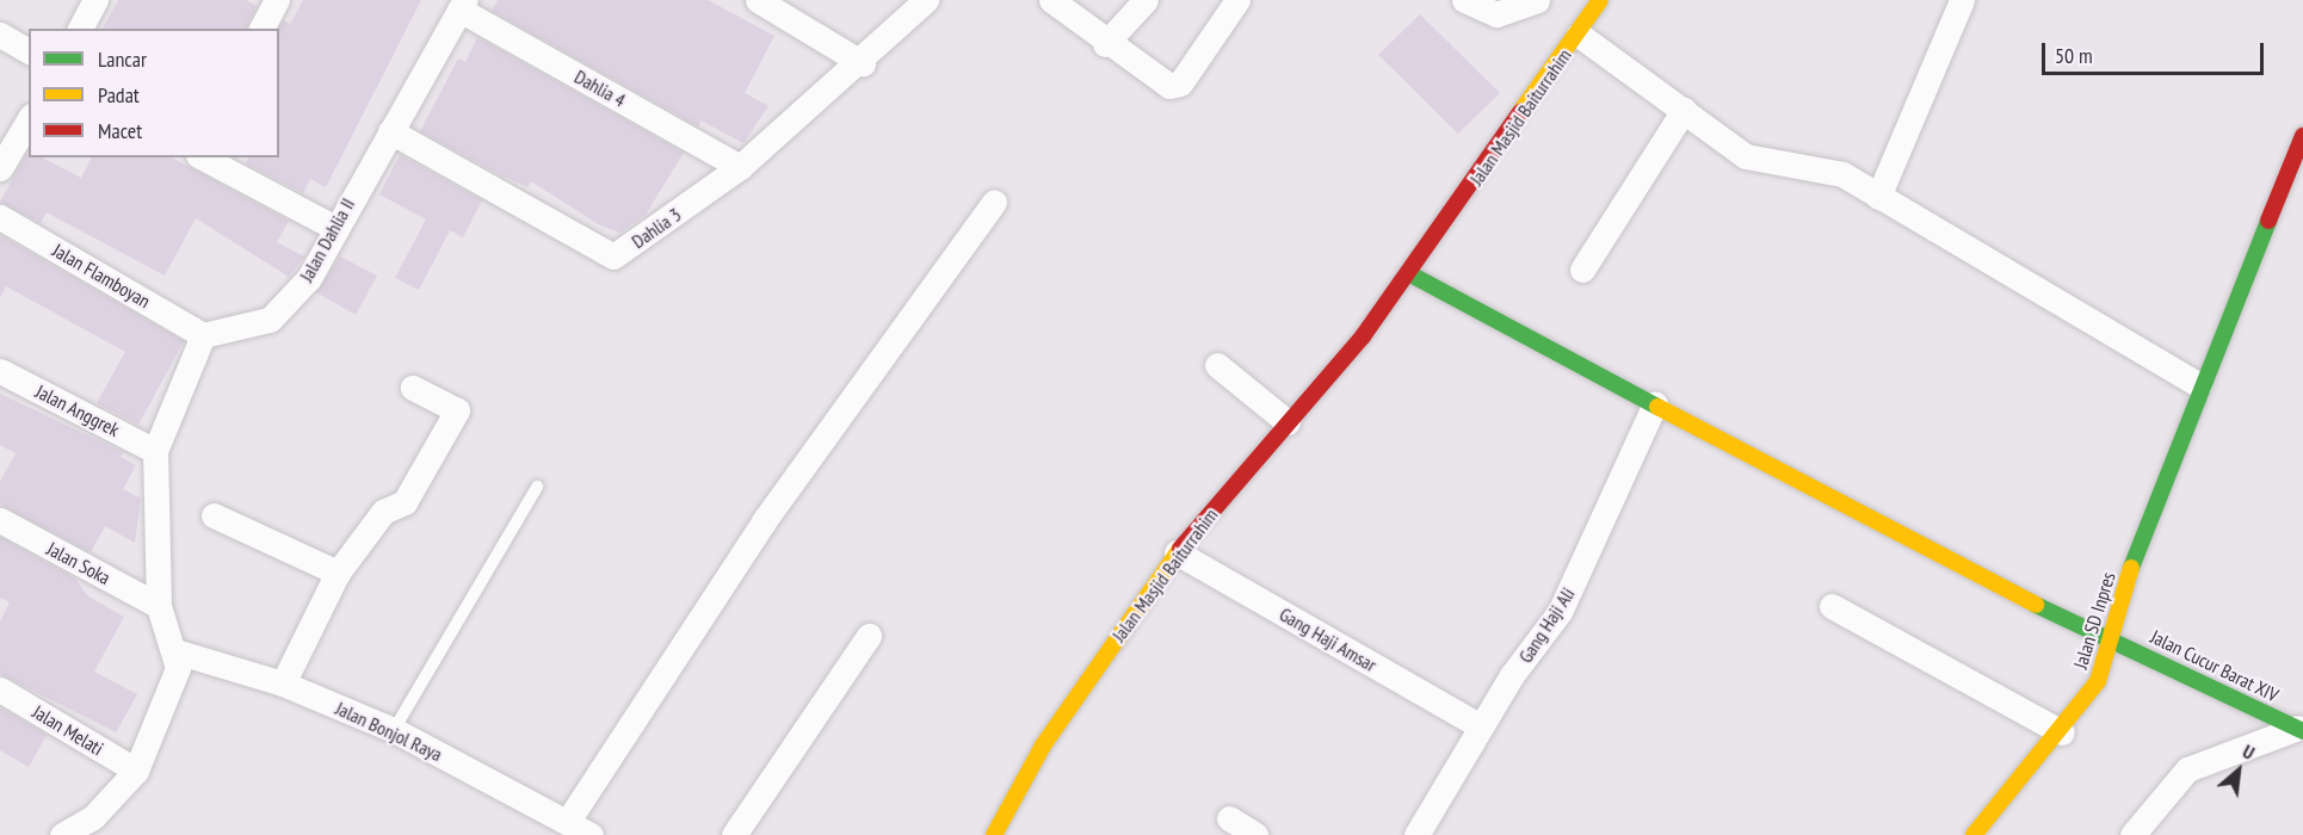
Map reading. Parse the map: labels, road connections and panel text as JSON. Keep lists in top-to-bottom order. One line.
{"streets":{"street":["Dahlia 4","Jalan Masjid Baiturrahim","Dahlia 3","Jalan Dahlia II","Jalan Flamboyan","Jalan Anggrek","Jalan Soka","Jalan SD Inpres","Gang Haji Ali","Gang Haji Amsar","Jalan Cucur Barat XIV","Jalan Melati","Jalan Bonjol Raya"]},"crossings":[["Dahlia 4","Dahlia 3"],["Dahlia 4","Jalan Dahlia II"],["Jalan Masjid Baiturrahim","Gang Haji Amsar"],["Jalan Masjid Baiturrahim","Jalan Cucur Barat XIV"],["Dahlia 3","Jalan Dahlia II"],["Jalan Dahlia II","Jalan Flamboyan"],["Jalan SD Inpres","Jalan Cucur Barat XIV"],["Gang Haji Ali","Gang Haji Amsar"],["Gang Haji Ali","Jalan Cucur Barat XIV"]],"legend":["Lancar","Padat","Macet"],"scale_bar":"50 m","north":"top right"}
